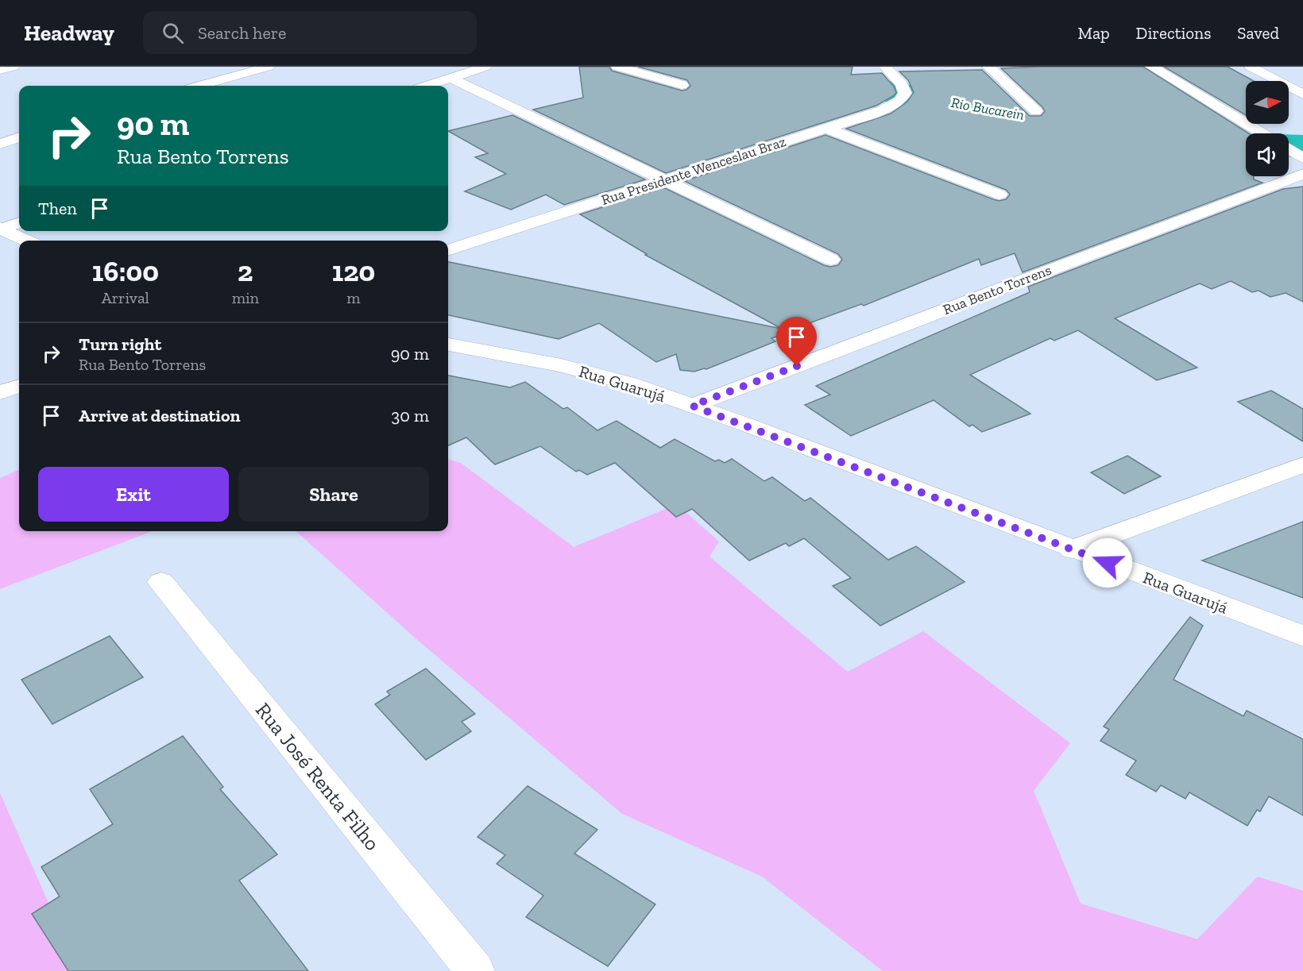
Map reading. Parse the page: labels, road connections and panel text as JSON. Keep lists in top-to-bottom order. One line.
{"streets":{"street":["Rua Presidente Wenceslau Braz","Rua Bento Torrens","Rua Guarujá","Rua José Renta Filho"]},"crossings":[["Rua Bento Torrens","Rua Guarujá"]],"water":["Rio Bucarein"],"north":"right","page":{"header":"Headway","search":"Search here","nav":["Map","Directions","Saved"],"turn":["90 m","Rua Bento Torrens"],"then":"Then","eta":["16:00","Arrival","2","min","120","m"],"list":[{"name":"Turn right","note":"Rua Bento Torrens","value":"90 m"},{"name":"Arrive at destination","value":"30 m"}],"buttons":["Exit","Share"]}}
